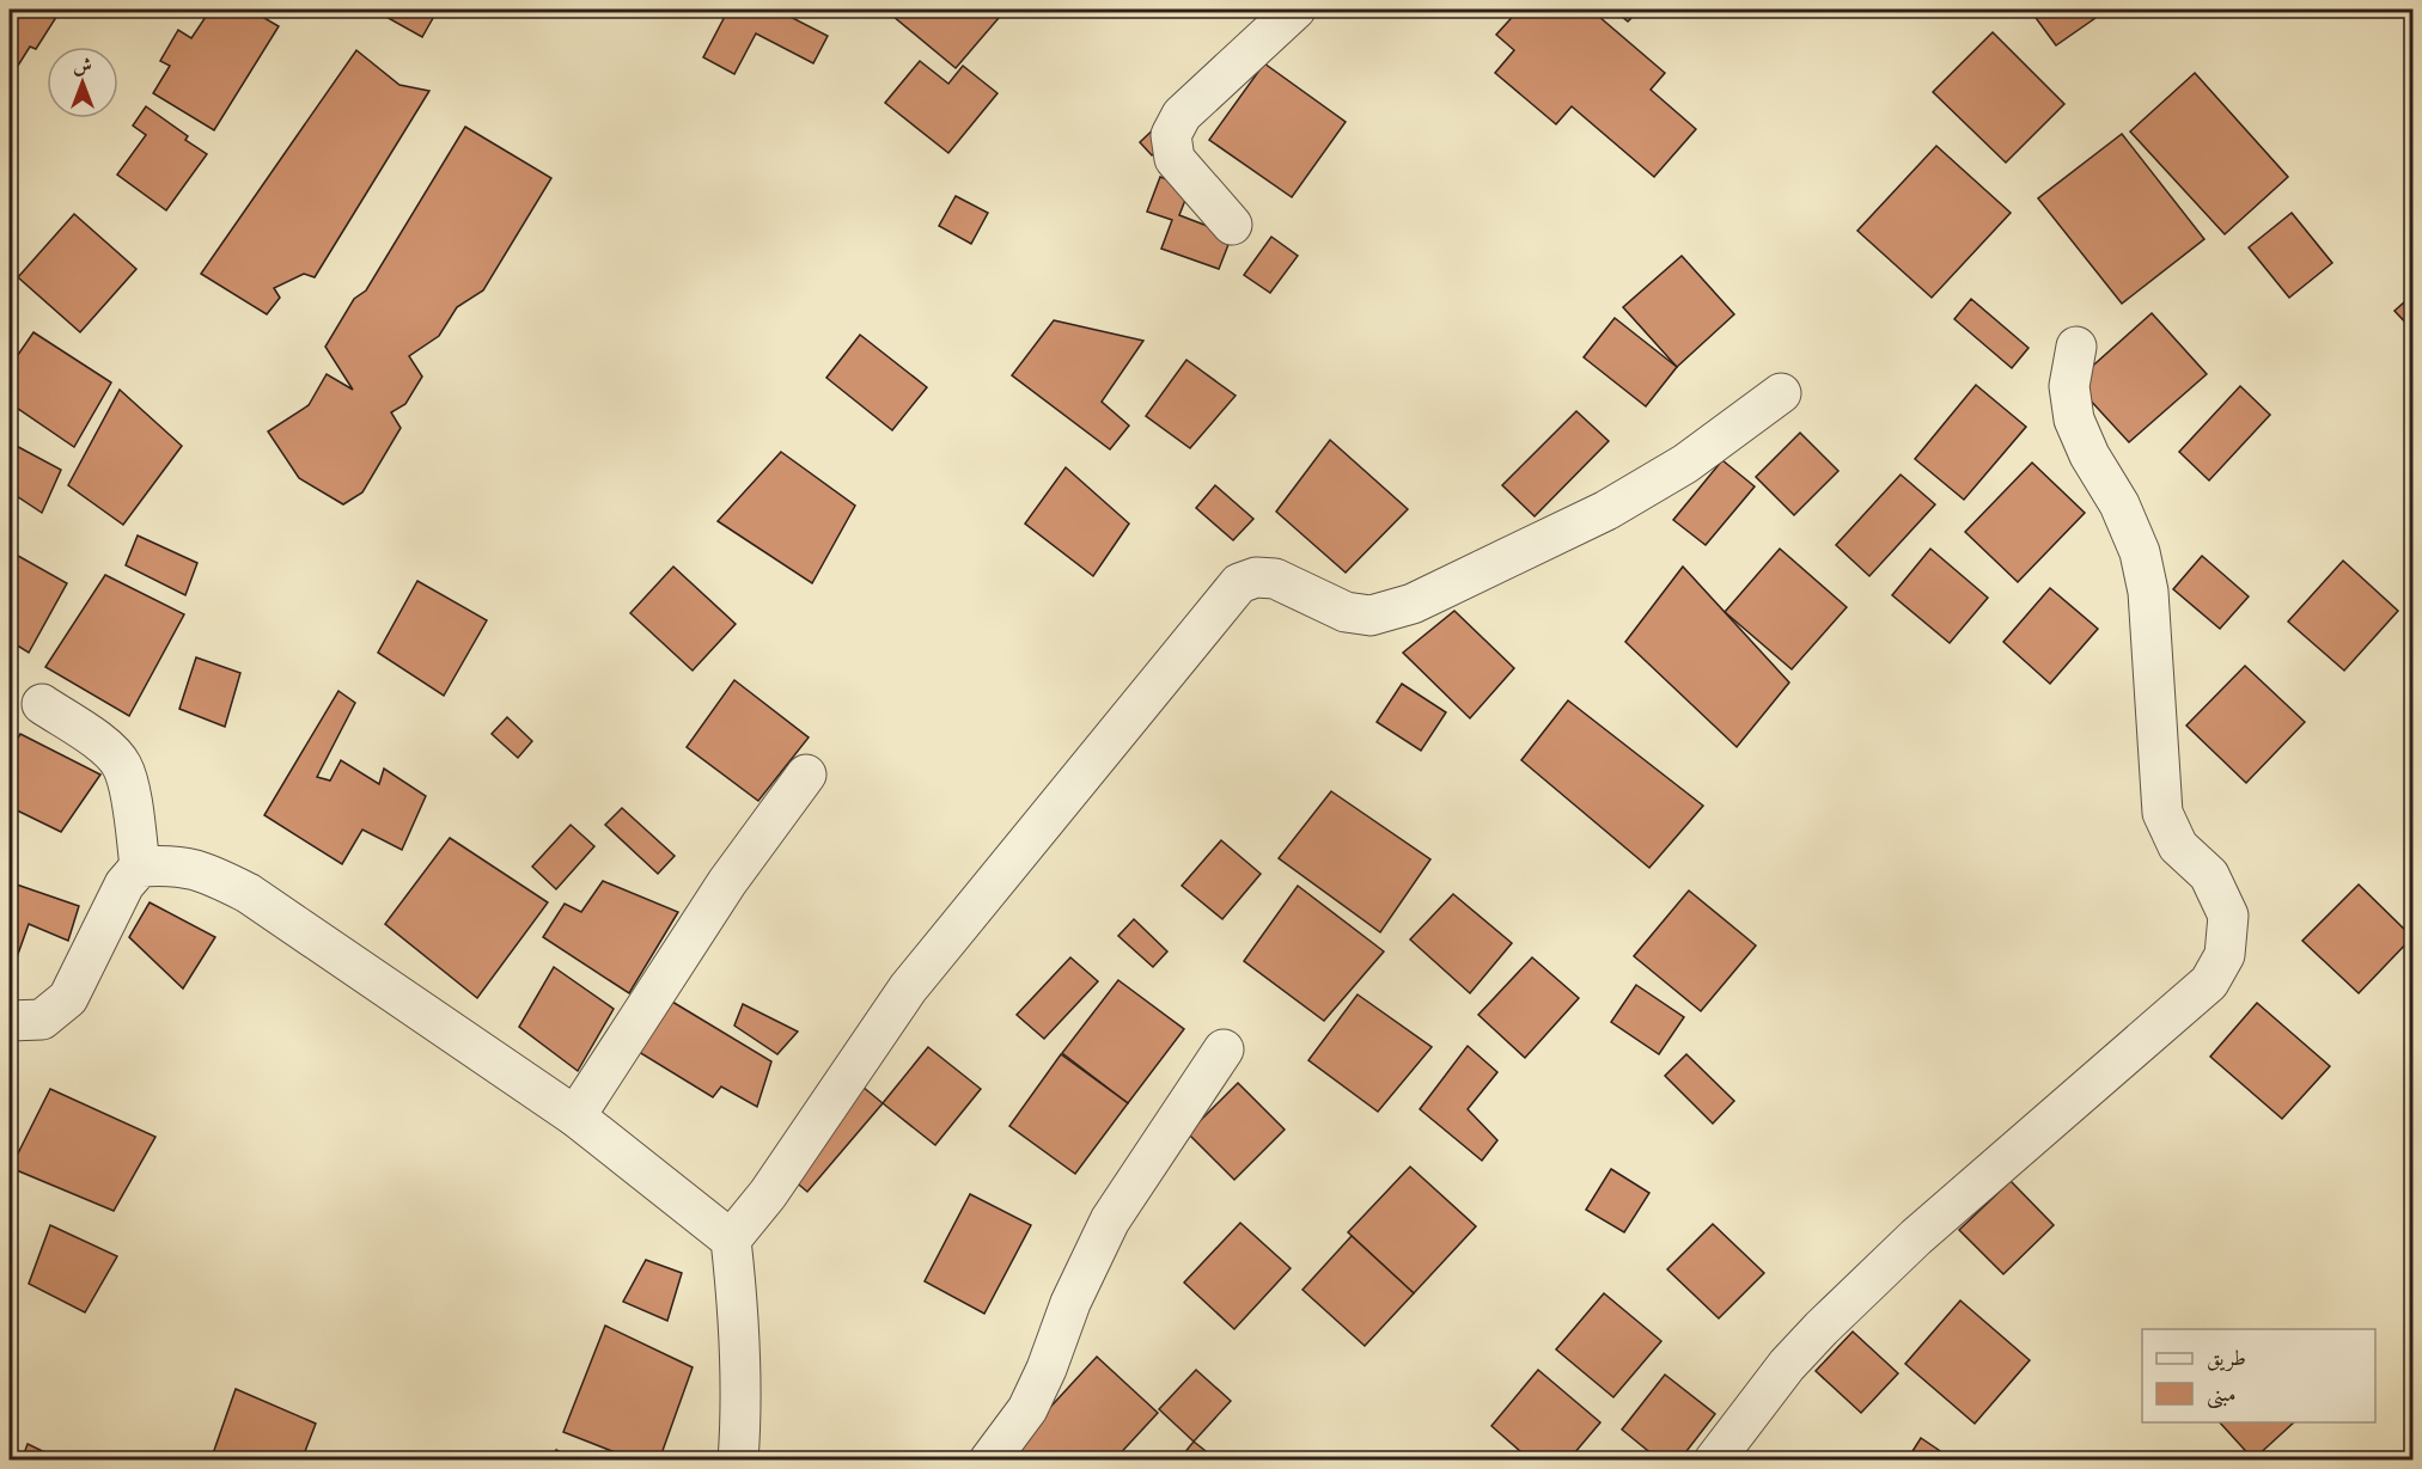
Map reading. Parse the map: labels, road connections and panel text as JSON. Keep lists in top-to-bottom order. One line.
{"legend":["طريق","مبنى"],"north":"top"}
